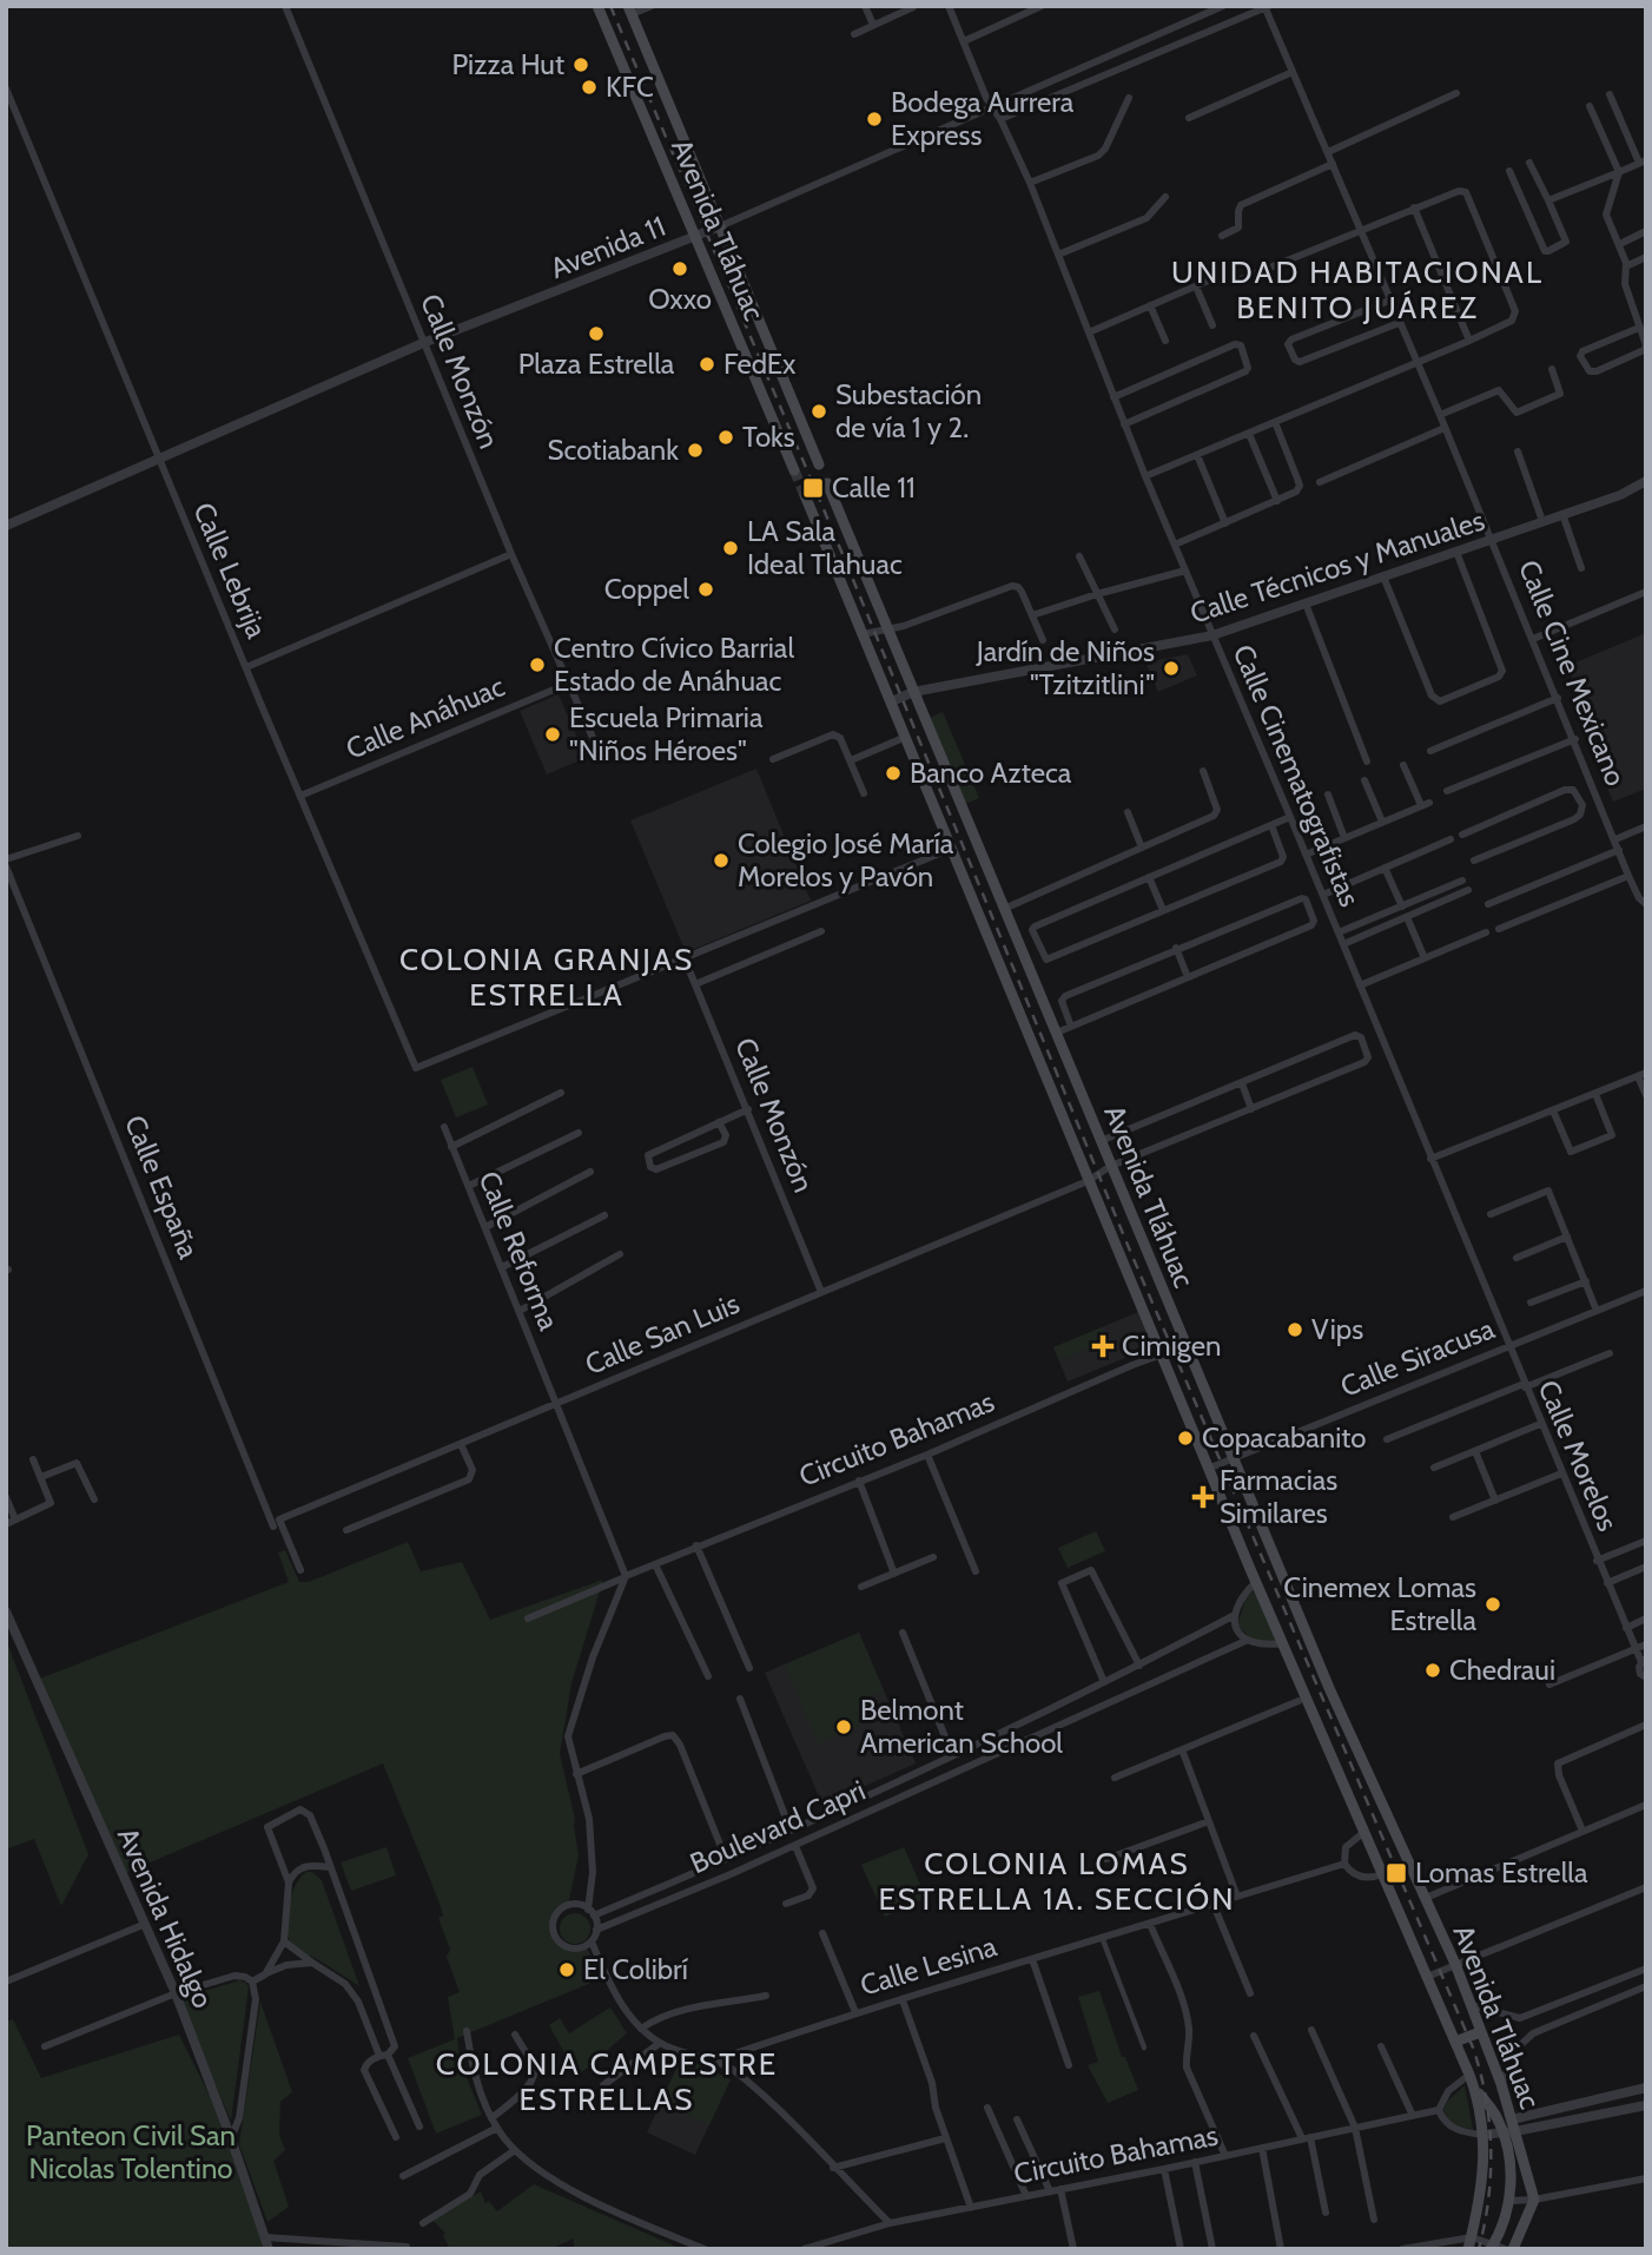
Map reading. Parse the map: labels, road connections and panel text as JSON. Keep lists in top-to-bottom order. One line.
{"streets":{"main road":["Avenida Tláhuac"],"street":["Avenida 11","Calle Monzón","Calle Técnicos y Manuales","Calle Lebrija","Calle Cine Mexicano","Calle Anáhuac","Calle Cinematografistas","Calle España","Calle Reforma","Calle San Luis","Calle Siracusa","Circuito Bahamas","Calle Morelos","Boulevard Capri","Avenida Hidalgo","Calle Lesina"]},"crossings":[["Avenida Tláhuac","Avenida 11"],["Avenida Tláhuac","Calle Técnicos y Manuales"],["Avenida Tláhuac","Calle San Luis"],["Avenida Tláhuac","Calle Siracusa"],["Avenida Tláhuac","Circuito Bahamas"],["Avenida 11","Calle Monzón"],["Avenida 11","Calle Lebrija"],["Calle Monzón","Calle Lebrija"],["Calle Monzón","Calle Anáhuac"],["Calle Monzón","Calle San Luis"],["Calle Técnicos y Manuales","Calle Cine Mexicano"],["Calle Técnicos y Manuales","Calle Cinematografistas"],["Calle Lebrija","Calle Anáhuac"],["Calle Cinematografistas","Calle Siracusa"],["Calle Cinematografistas","Calle Morelos"],["Calle España","Calle San Luis"],["Calle Reforma","Calle San Luis"],["Calle Reforma","Circuito Bahamas"]],"districts":["UNIDAD HABITACIONAL BENITO JUÁREZ","COLONIA GRANJAS ESTRELLA","COLONIA LOMAS ESTRELLA 1A. SECCIÓN","COLONIA CAMPESTRE ESTRELLAS"],"parks":["Panteon Civil San Nicolas Tolentino"],"places":{"other":["Pizza Hut","KFC","Bodega Aurrera Express","Oxxo","Plaza Estrella","FedEx","Subestación de vía 1 y 2.","Toks","Scotiabank","LA Sala Ideal Tlahuac","Coppel","Centro Cívico Barrial Estado de Anáhuac","Jardín de Niños \"Tzitzitlini\"","Escuela Primaria \"Niños Héroes\"","Banco Azteca","Colegio José María Morelos y Pavón","Vips","Copacabanito","Cinemex Lomas Estrella","Chedraui","Belmont American School","El Colibrí"],"transit":["Calle 11","Lomas Estrella"],"health":["Cimigen","Farmacias Similares"]}}
